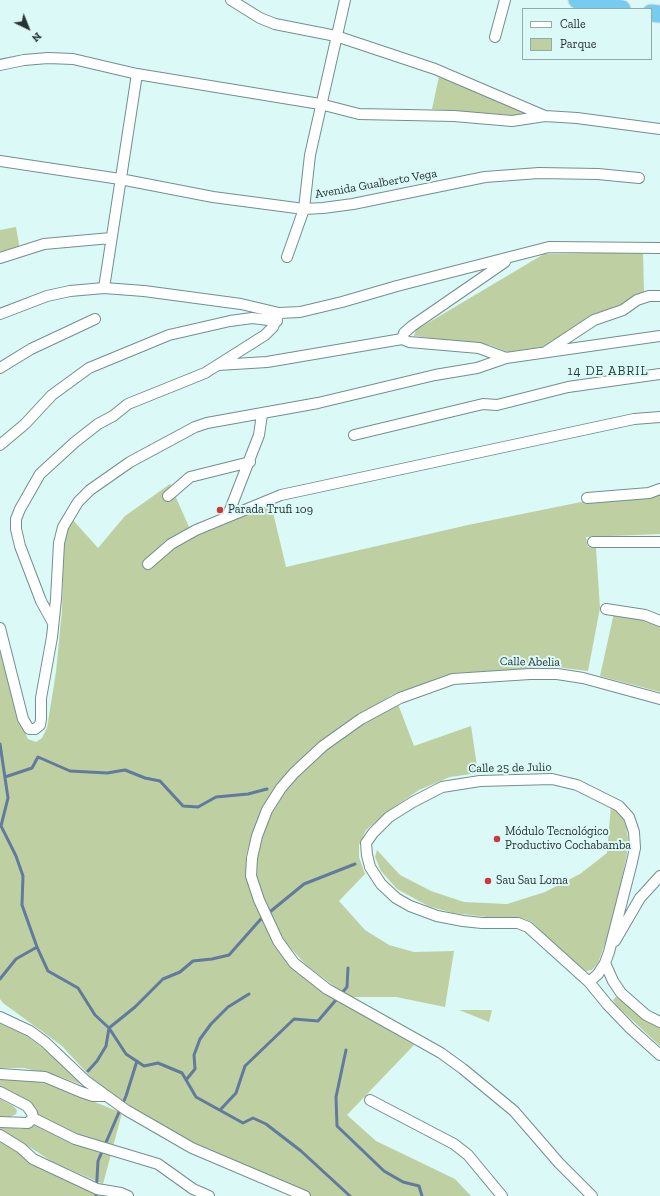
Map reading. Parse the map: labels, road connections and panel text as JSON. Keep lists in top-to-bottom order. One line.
{"streets":{"street":["Avenida Gualberto Vega","Calle Abelia","Calle 25 de Julio"]},"districts":["14 DE ABRIL"],"places":["Parada Trufi 109","Módulo Tecnológico Productivo Cochabamba","Sau Sau Loma"],"legend":["Calle","Parque"],"north":"bottom right"}
